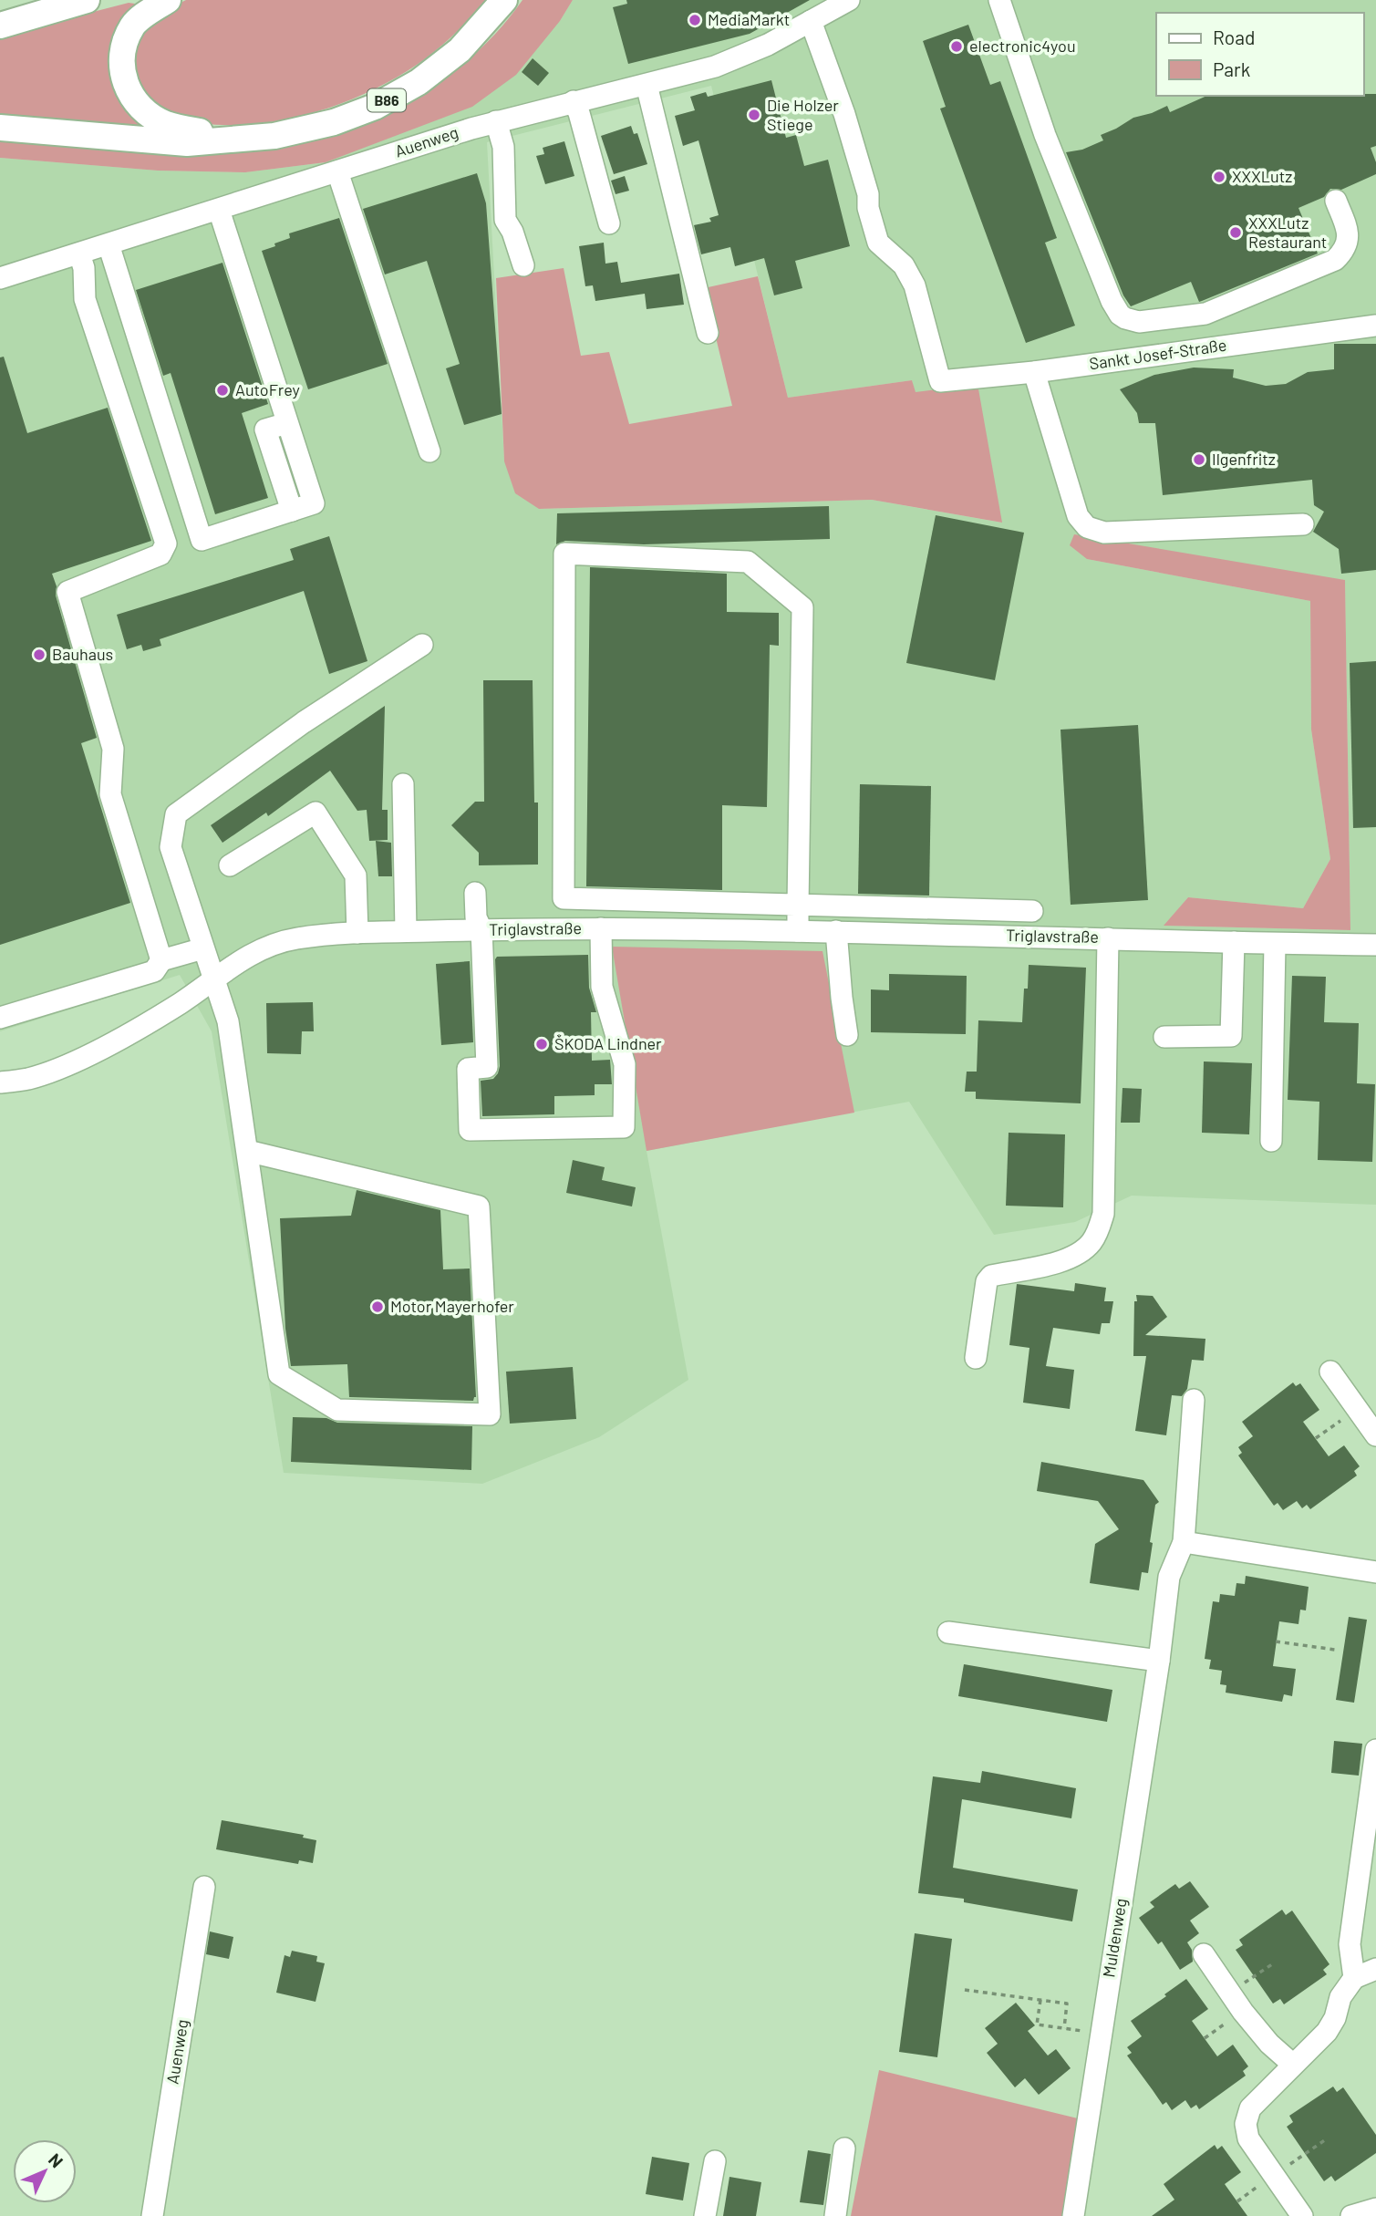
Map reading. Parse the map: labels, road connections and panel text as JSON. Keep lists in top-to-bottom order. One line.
{"streets":{"main road":["B86"],"street":["Auenweg","Sankt Josef-Straße","Triglavstraße","Muldenweg"]},"crossings":[["Auenweg","Sankt Josef-Straße"]],"places":["MediaMarkt","electronic4you","Die Holzer Stiege","XXXLutz","XXXLutz Restaurant","AutoFrey","Ilgenfritz","Bauhaus","ŠKODA Lindner","Motor Mayerhofer"],"legend":["Road","Park"],"north":"top right"}
